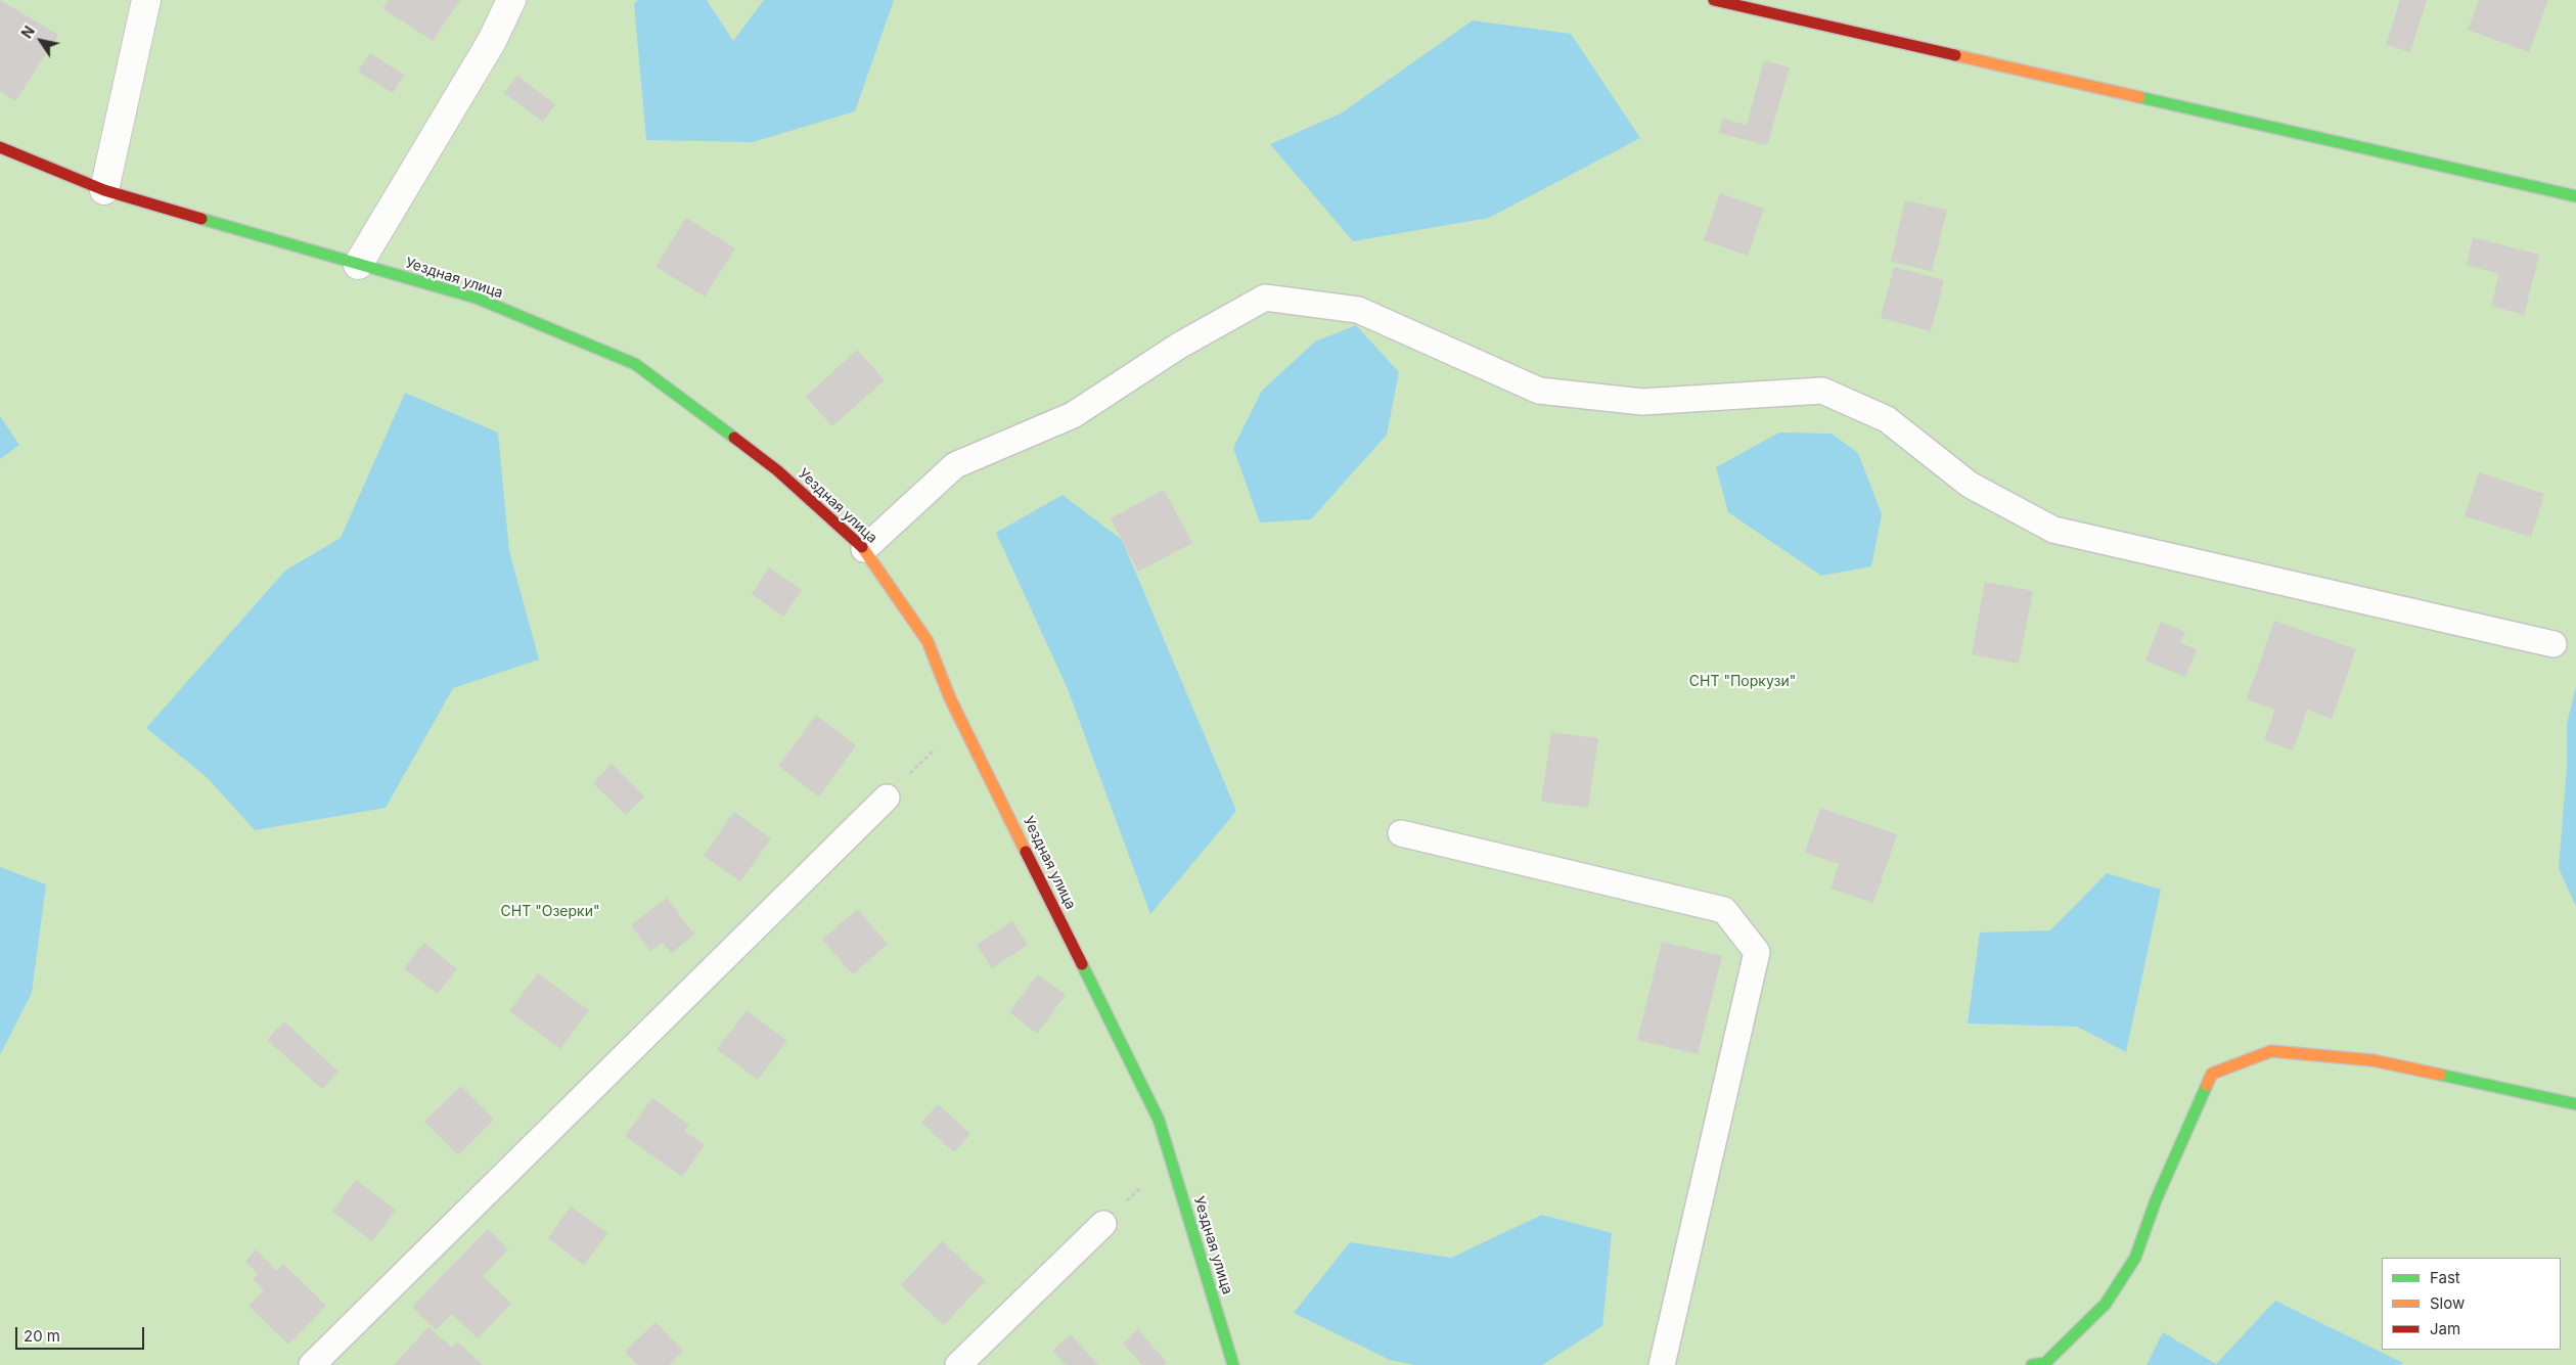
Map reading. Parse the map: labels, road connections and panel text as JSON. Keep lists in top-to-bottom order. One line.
{"streets":{"street":["Уездная улица"]},"parks":["СНТ \"Поркузи\"","СНТ \"Озерки\""],"legend":["Fast","Slow","Jam"],"scale_bar":"20 m","north":"top left"}
